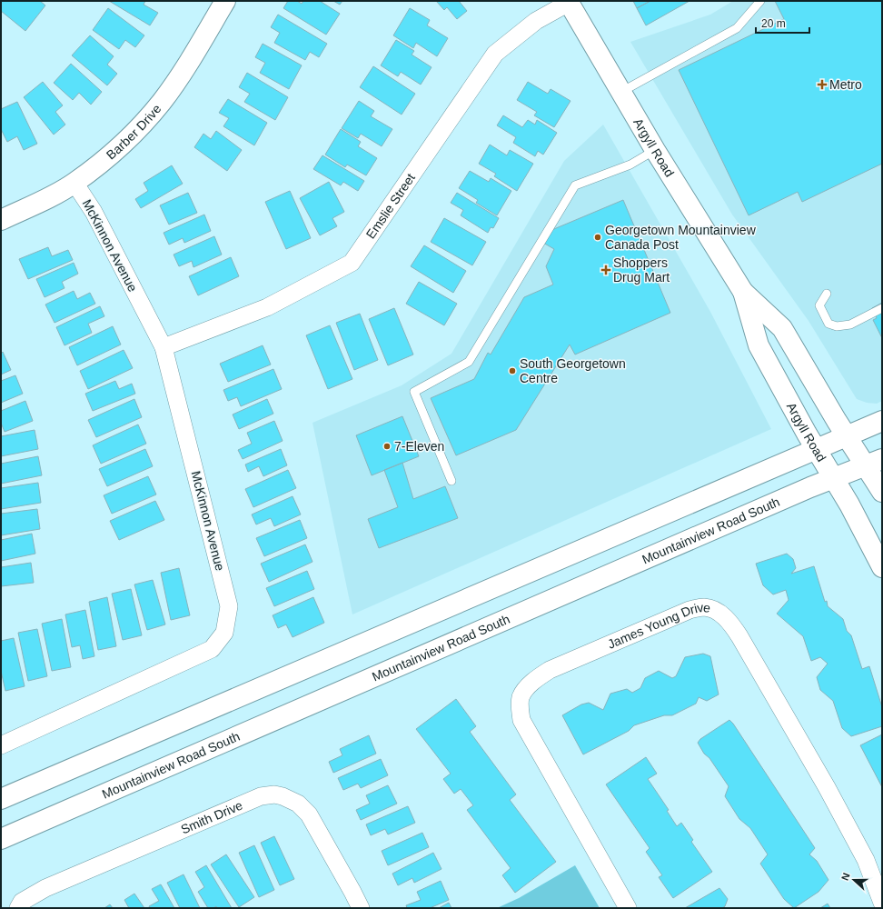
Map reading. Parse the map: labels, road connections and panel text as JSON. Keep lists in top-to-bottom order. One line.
{"streets":{"main road":["Barber Drive","Argyll Road","Mountainview Road South"],"street":["Emslie Street","McKinnon Avenue","James Young Drive","Smith Drive"]},"crossings":[["Barber Drive","McKinnon Avenue"],["Argyll Road","Emslie Street"],["Argyll Road","Mountainview Road South"],["Emslie Street","McKinnon Avenue"]],"places":{"health":["Metro","Shoppers Drug Mart"],"other":["Georgetown Mountainview Canada Post","South Georgetown Centre","7-Eleven"]},"scale_bar":"20 m","north":"left"}
